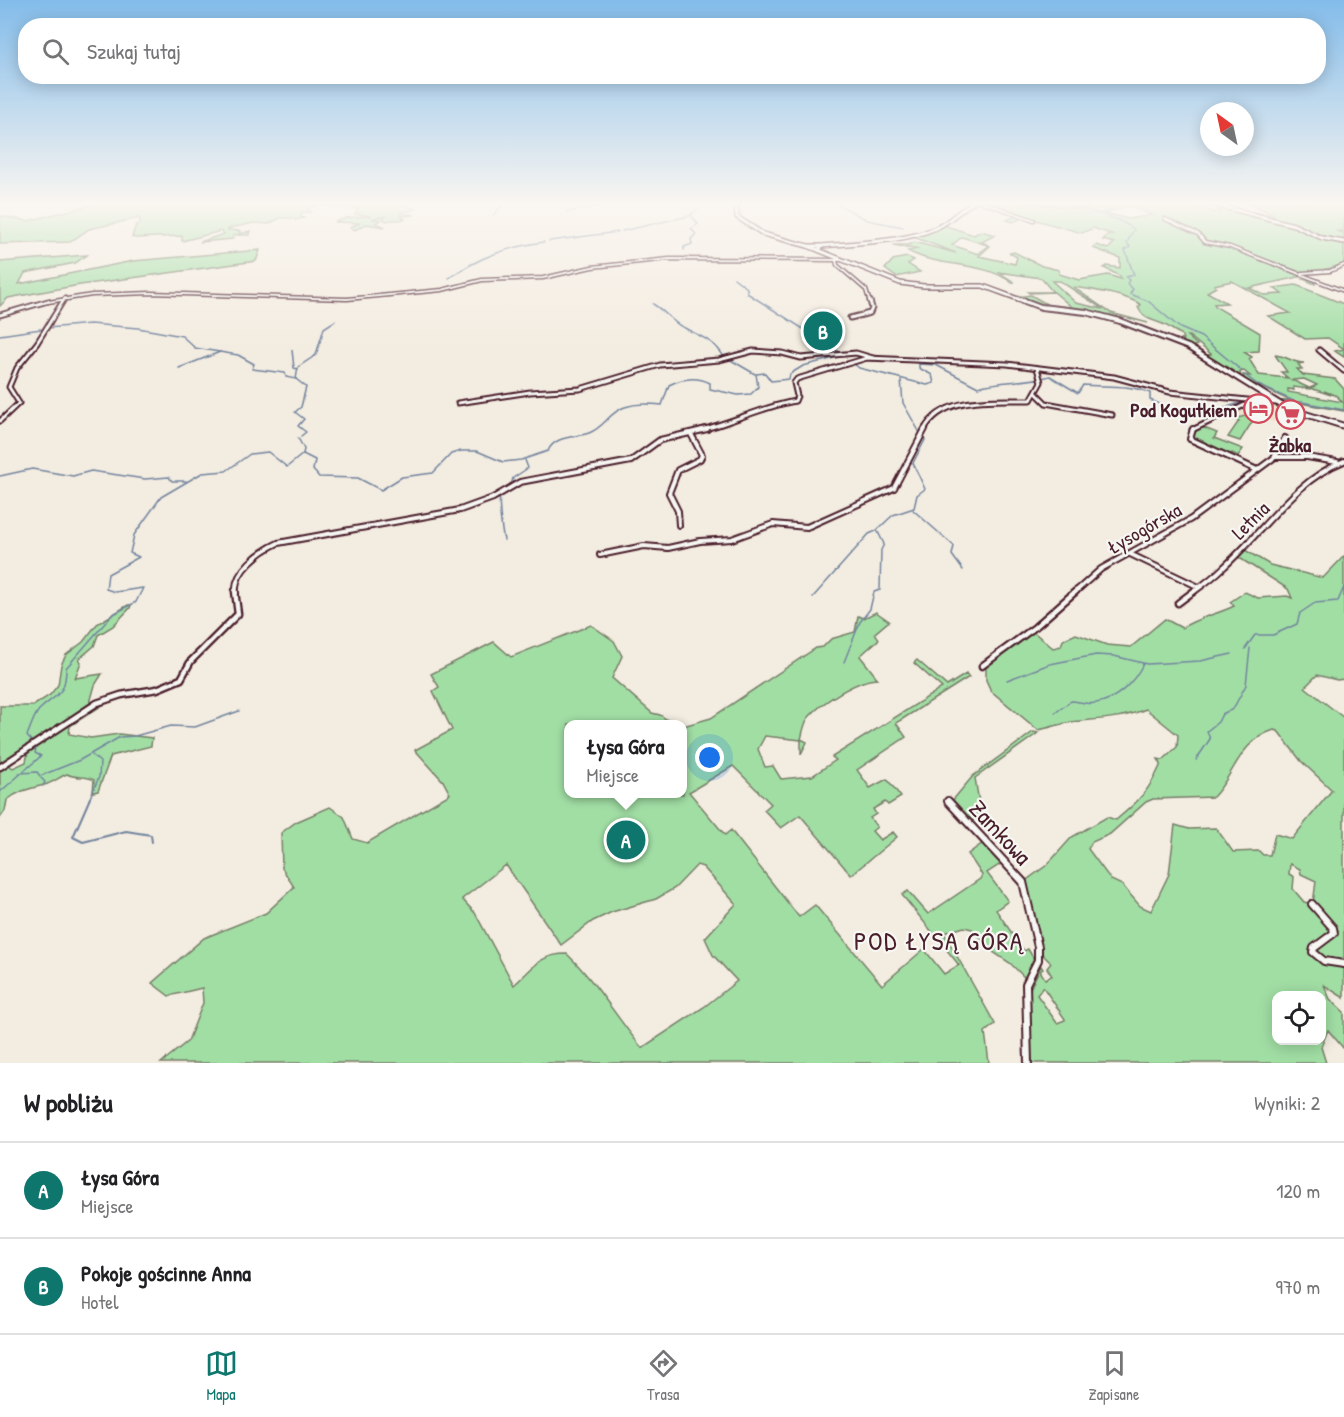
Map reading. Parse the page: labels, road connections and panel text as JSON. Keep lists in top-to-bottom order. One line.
{"streets":{"street":["Letnia","Łysogórska","Zamkowa"]},"districts":["POD ŁYSĄ GÓRĄ"],"places":{"hotel":["Pod Kogutkiem"],"supermarket":["Żabka"]},"north":"top left","page":{"search":"Szukaj tutaj","pins":["B","A"],"popup":["Łysa Góra","Miejsce"],"heading":["W pobliżu","Wyniki: 2"],"list":[{"mark":"A","name":"Łysa Góra","note":"Miejsce","value":"120 m"},{"mark":"B","name":"Pokoje gościnne Anna","note":"Hotel","value":"970 m"}],"nav":["Mapa","Trasa","Zapisane"]}}
